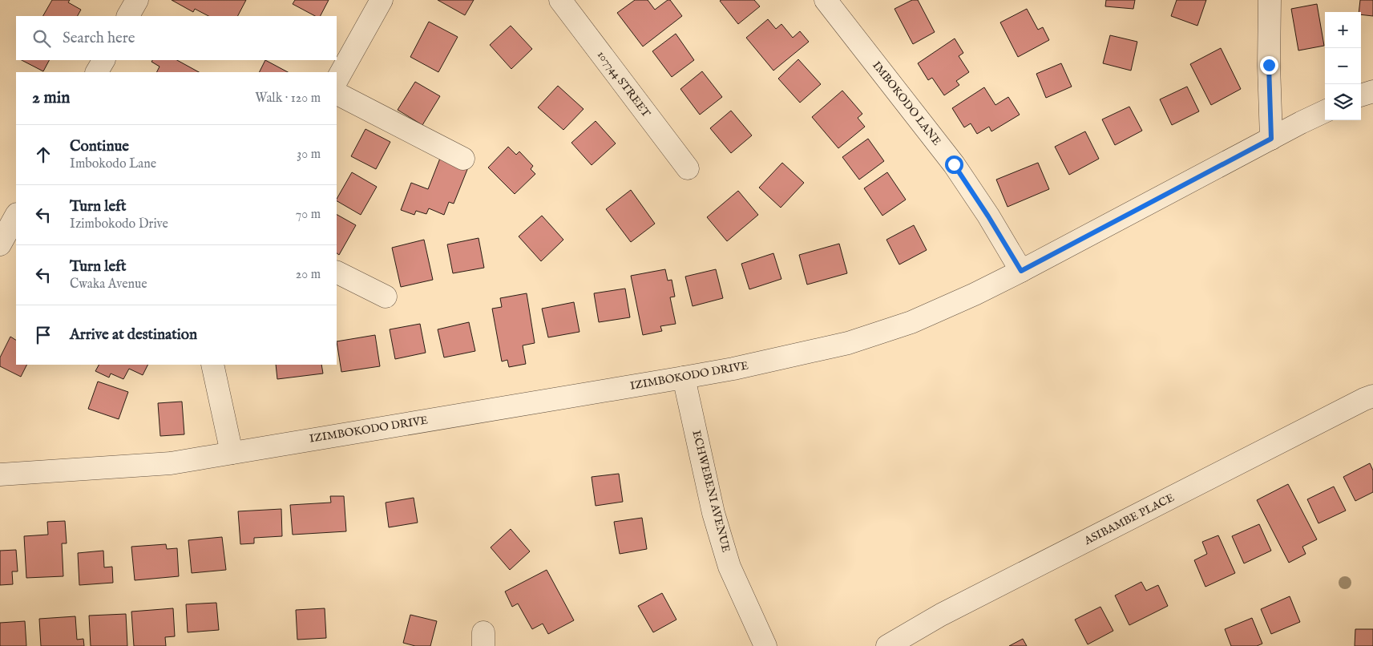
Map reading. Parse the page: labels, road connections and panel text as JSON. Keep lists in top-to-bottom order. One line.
{"streets":{"street":["107744 STREET","IMBOKODO LANE","IZIMBOKODO DRIVE","ECHWEBENI AVENUE","ASIBAMBE PLACE"]},"crossings":[["IMBOKODO LANE","IZIMBOKODO DRIVE"],["IZIMBOKODO DRIVE","ECHWEBENI AVENUE"]],"page":{"map_buttons":["+","−"],"search":"Search here","heading":["2 min","Walk · 120 m"],"list":[["Continue","Imbokodo Lane","30 m"],["Turn left","Izimbokodo Drive","70 m"],["Turn left","Cwaka Avenue","20 m"],"Arrive at destination"]}}
